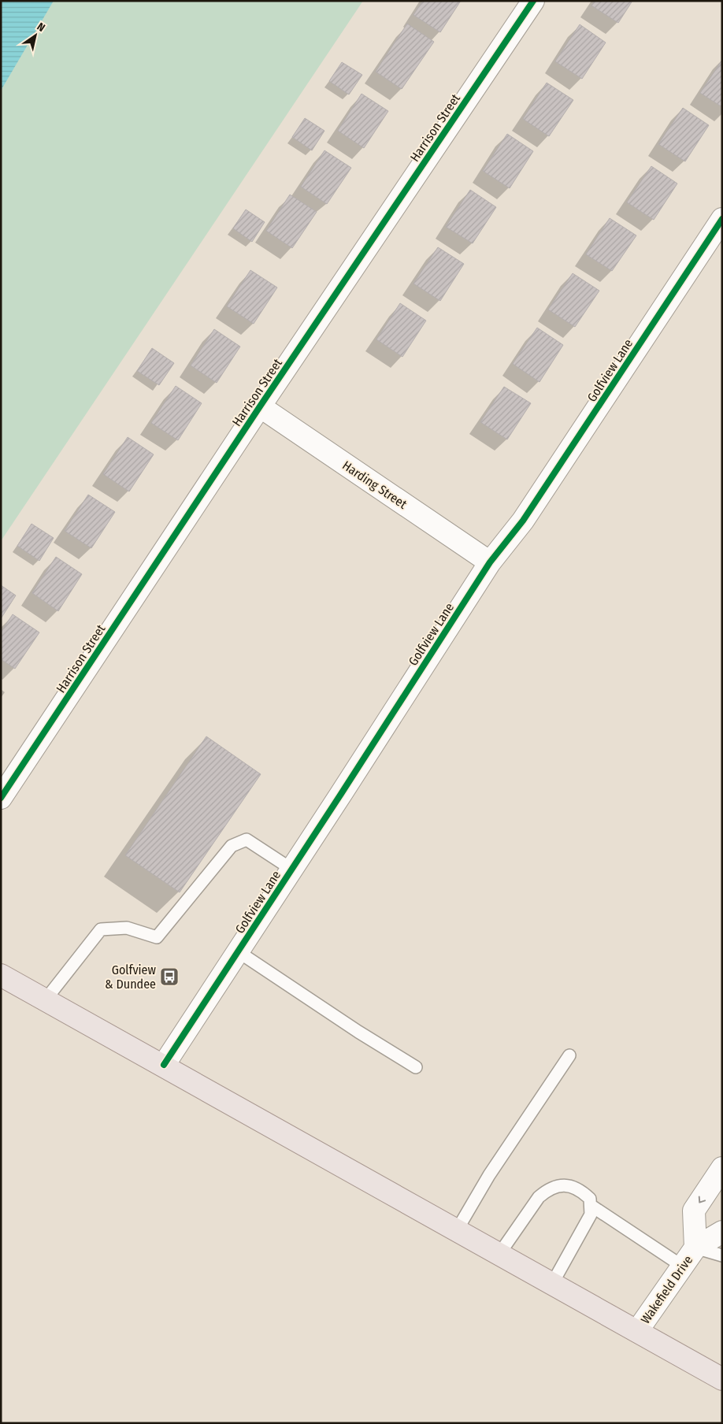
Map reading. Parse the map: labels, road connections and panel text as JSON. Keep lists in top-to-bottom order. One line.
{"streets":{"street":["Harrison Street","Golfview Lane","Harding Street","Wakefield Drive"]},"crossings":[["Harrison Street","Harding Street"],["Golfview Lane","Harding Street"]],"one_way":["Wakefield Drive"],"places":{"bus stop":["Golfview & Dundee"]},"north":"top right"}
